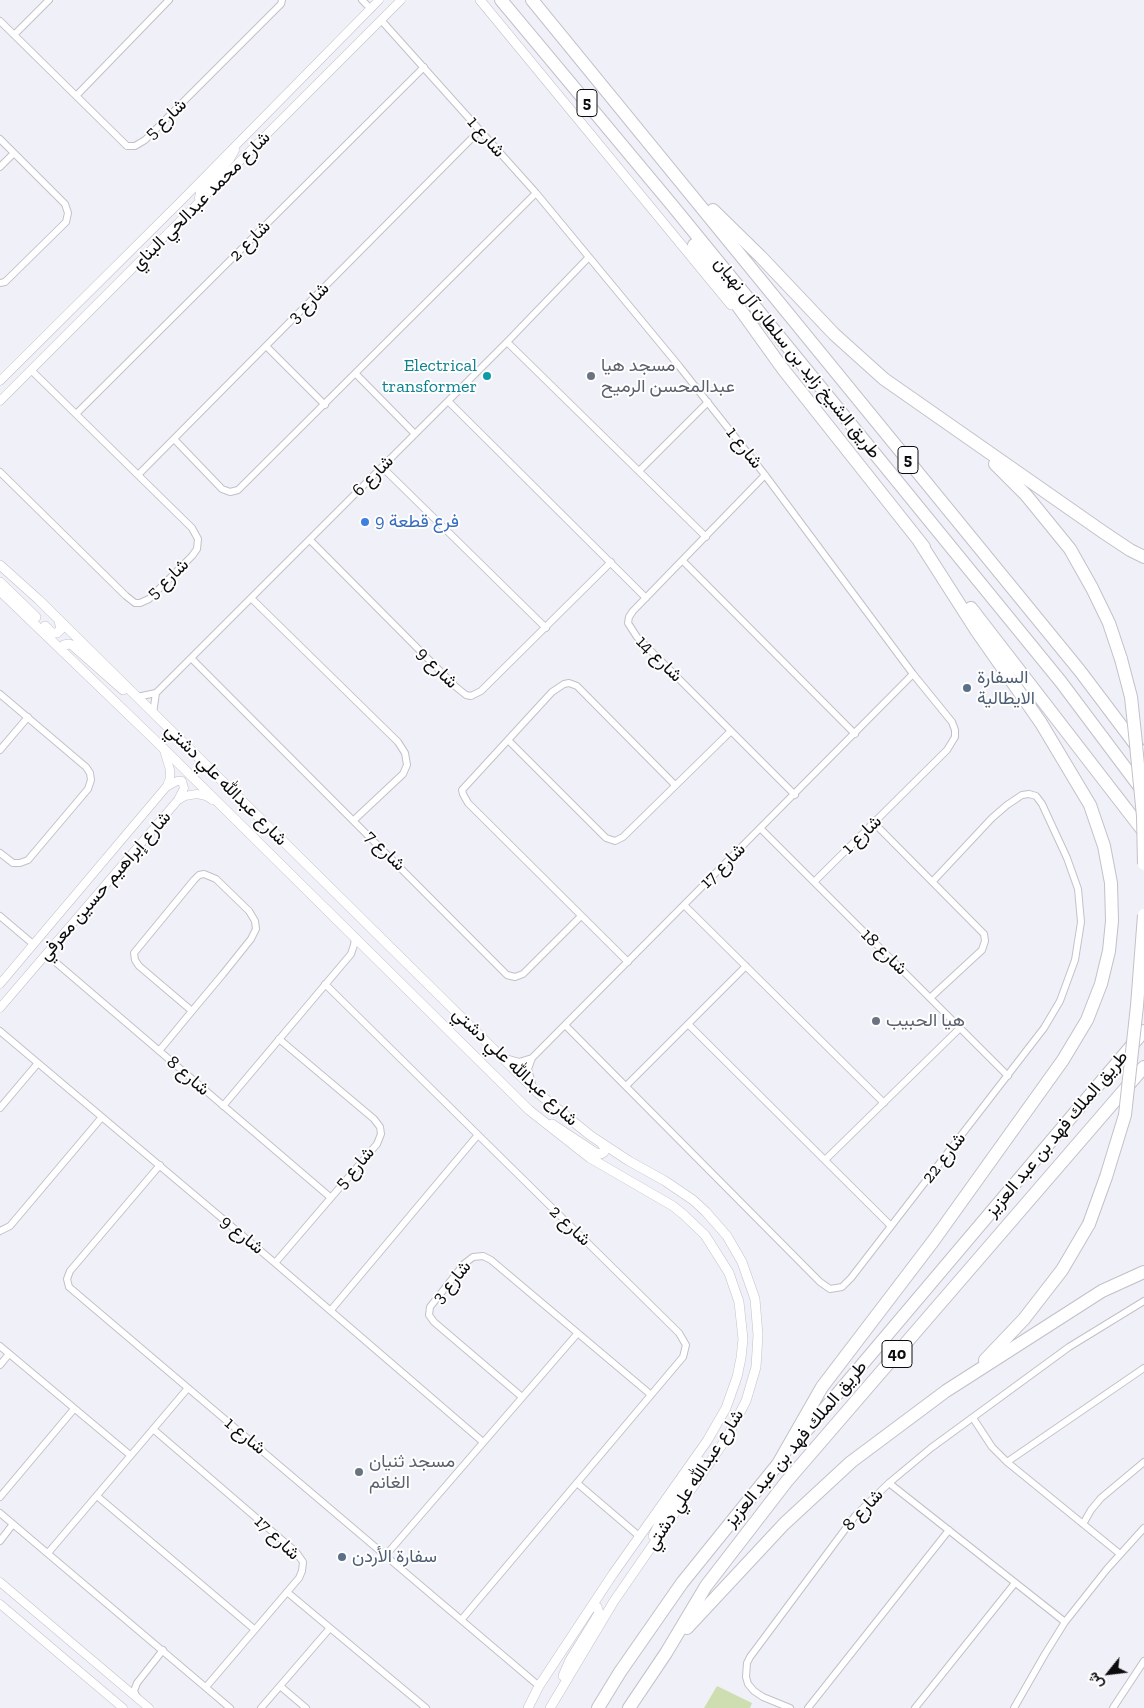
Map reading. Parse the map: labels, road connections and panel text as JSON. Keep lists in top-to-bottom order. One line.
{"streets":{"highway":["5","طريق الشيخ زايد بن سلطان آل نهيان","طريق الملك فهد بن عبد العزيز","40"],"main road":["شارع عبدالله علي دشتي"],"street":["شارع 5","شارع 1","شارع محمد عبدالحي البناي","شارع 2","شارع 3","شارع 6","شارع 14","شارع 9","شارع 7","شارع 17","شارع إبراهيم حسين معرفي","شارع 18","شارع 8","شارع 22"]},"crossings":[["شارع 5","شارع محمد عبدالحي البناي"],["شارع 5","شارع 2"],["شارع 5","شارع 3"],["شارع 5","شارع 9"],["شارع 5","شارع 8"],["شارع 1","شارع محمد عبدالحي البناي"],["شارع 1","شارع 2"],["شارع 1","شارع 3"],["شارع 1","شارع 6"],["شارع 1","شارع 14"],["شارع 1","شارع 9"],["شارع 1","شارع عبدالله علي دشتي"],["شارع 1","شارع 17"],["شارع 1","شارع 18"],["شارع 2","شارع 3"],["شارع 6","شارع 9"],["شارع 6","شارع 7"],["شارع 14","شارع 17"],["شارع عبدالله علي دشتي","شارع إبراهيم حسين معرفي"],["شارع 17","شارع 18"],["شارع 17","شارع 22"],["شارع إبراهيم حسين معرفي","شارع 8"],["شارع 18","شارع 22"]],"places":["Electrical transformer","مسجد هيا عبدالمحسن الرميح","فرع قطعة 9","السفارة الايطالية","هيا الحبيب","مسجد ثنيان الغانم","سفارة الأردن"],"north":"bottom left"}
